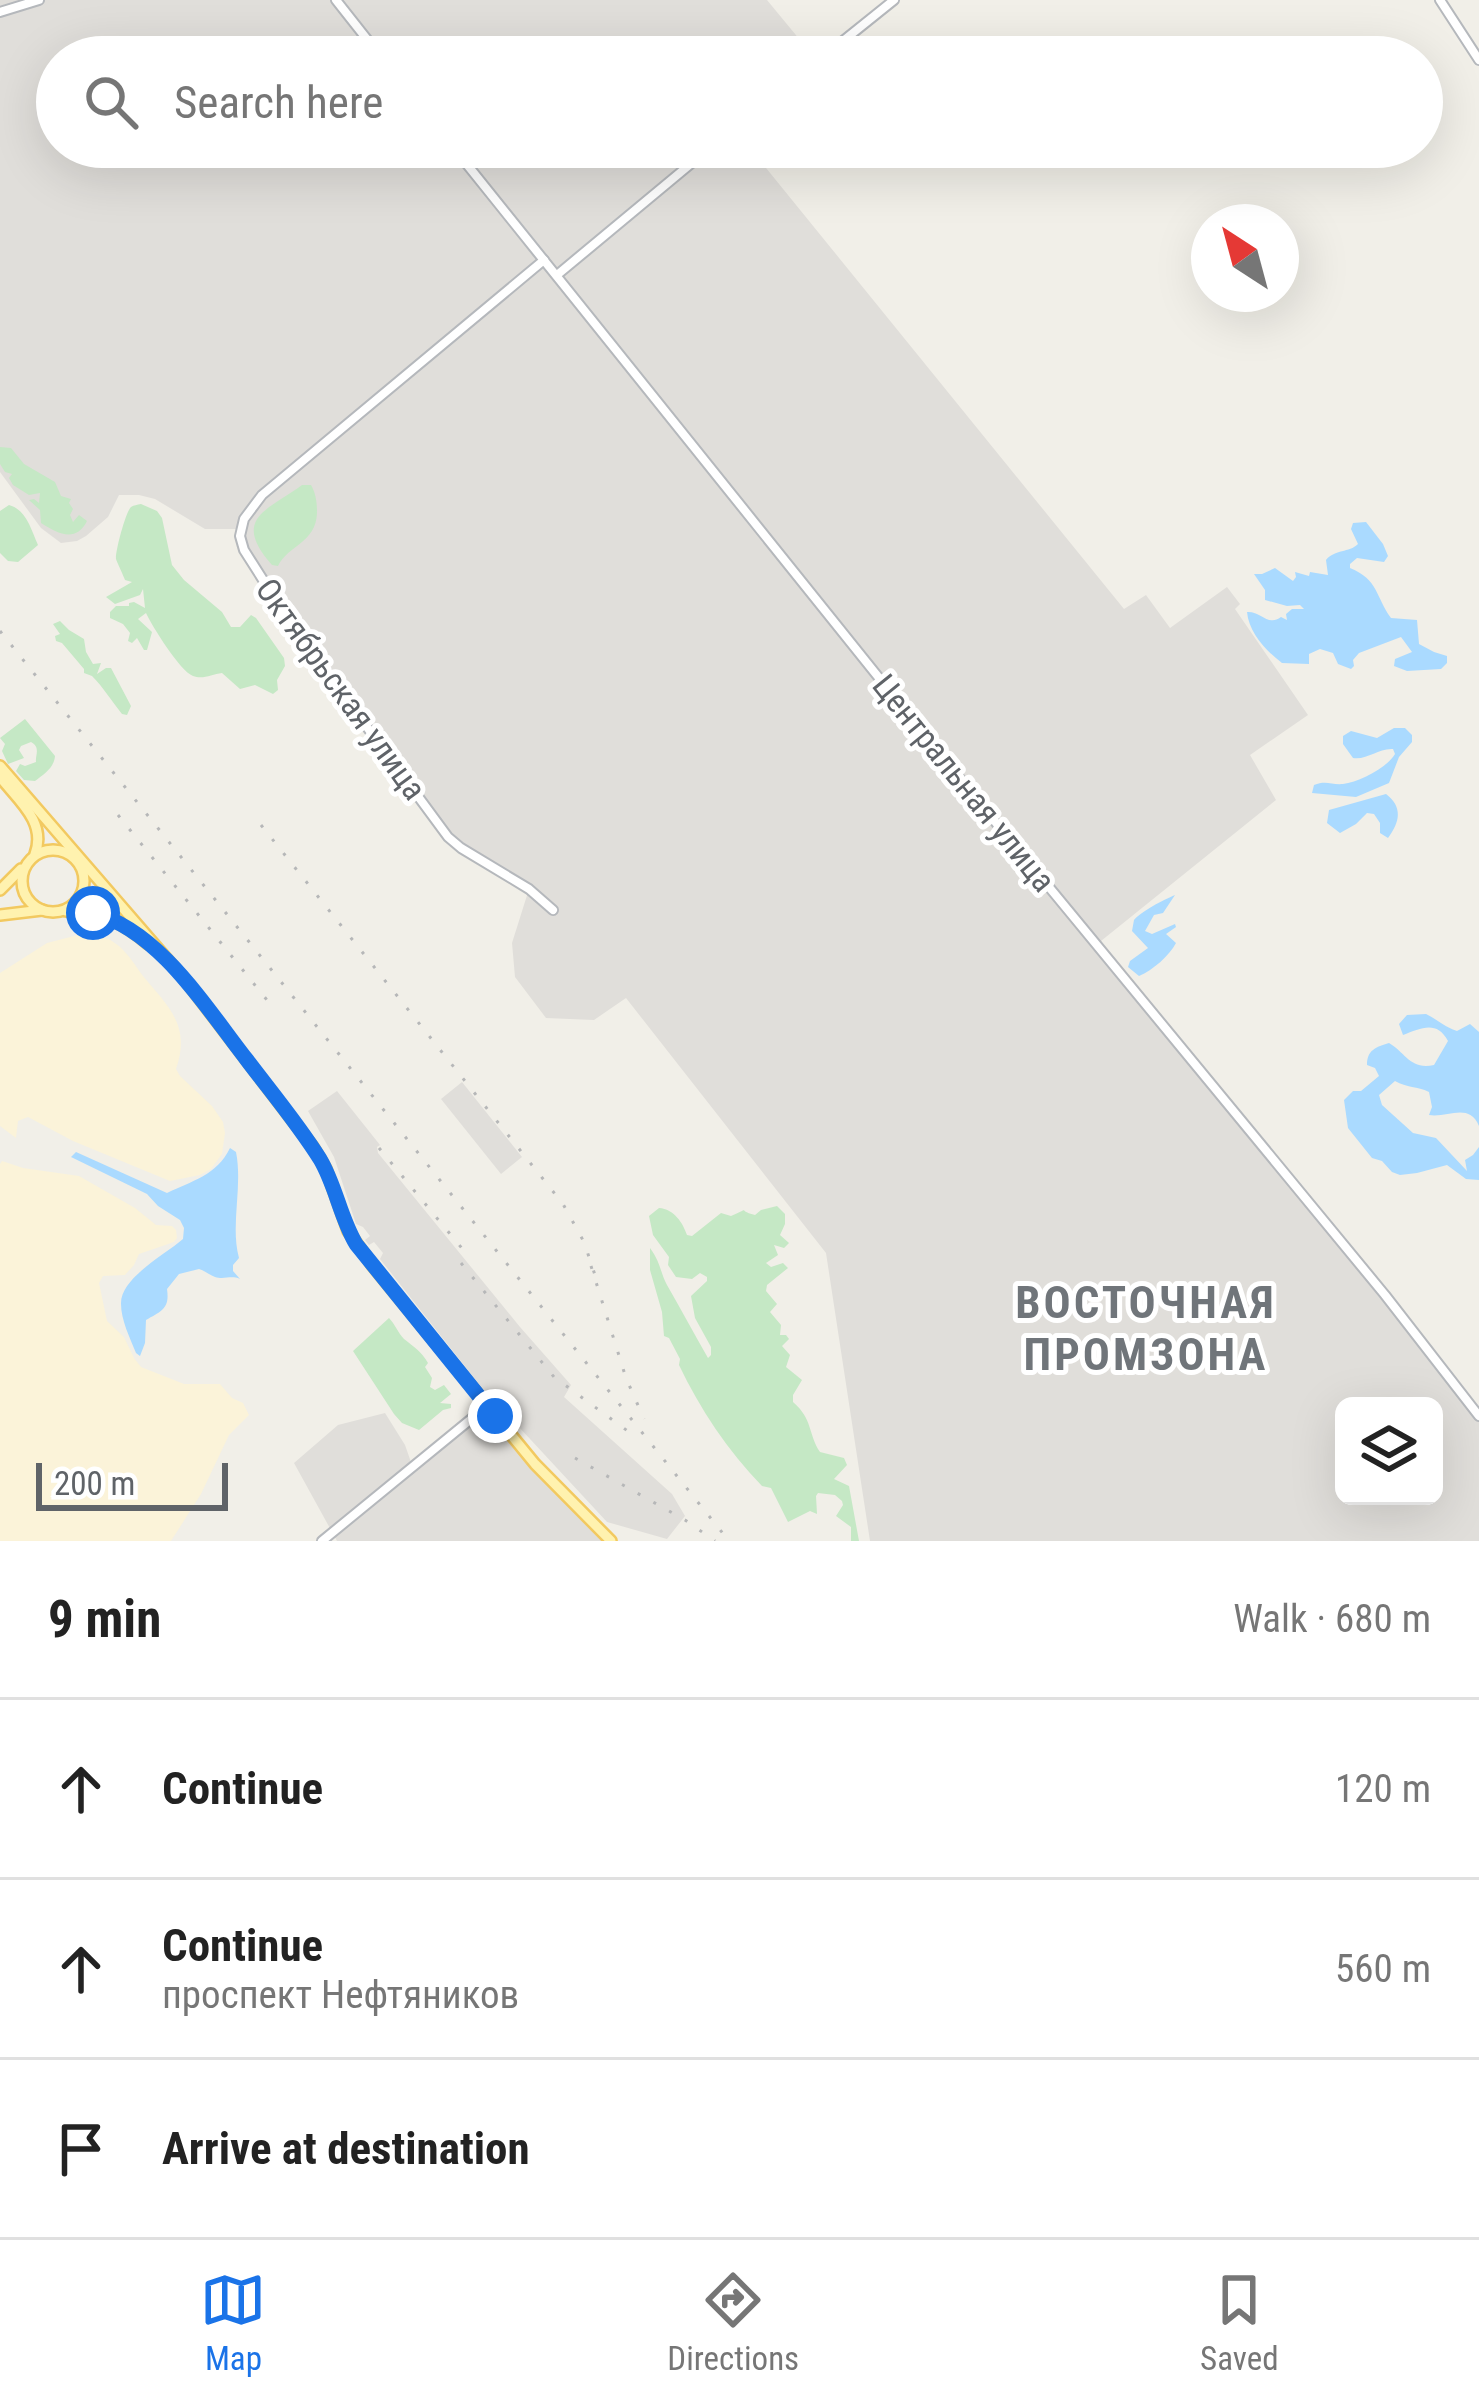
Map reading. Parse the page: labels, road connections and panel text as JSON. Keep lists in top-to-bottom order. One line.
{"streets":{"street":["Октябрьская улица","Центральная улица"]},"crossings":[["Октябрьская улица","Центральная улица"]],"districts":["ВОСТОЧНАЯ ПРОМЗОНА"],"scale_bar":"200 m","north":"top left","page":{"search":"Search here","scale":"200 m","heading":["9 min","Walk · 680 m"],"list":[["Continue","120 m"],["Continue","проспект Нефтяников","560 m"],"Arrive at destination"],"nav":["Map","Directions","Saved"]}}
